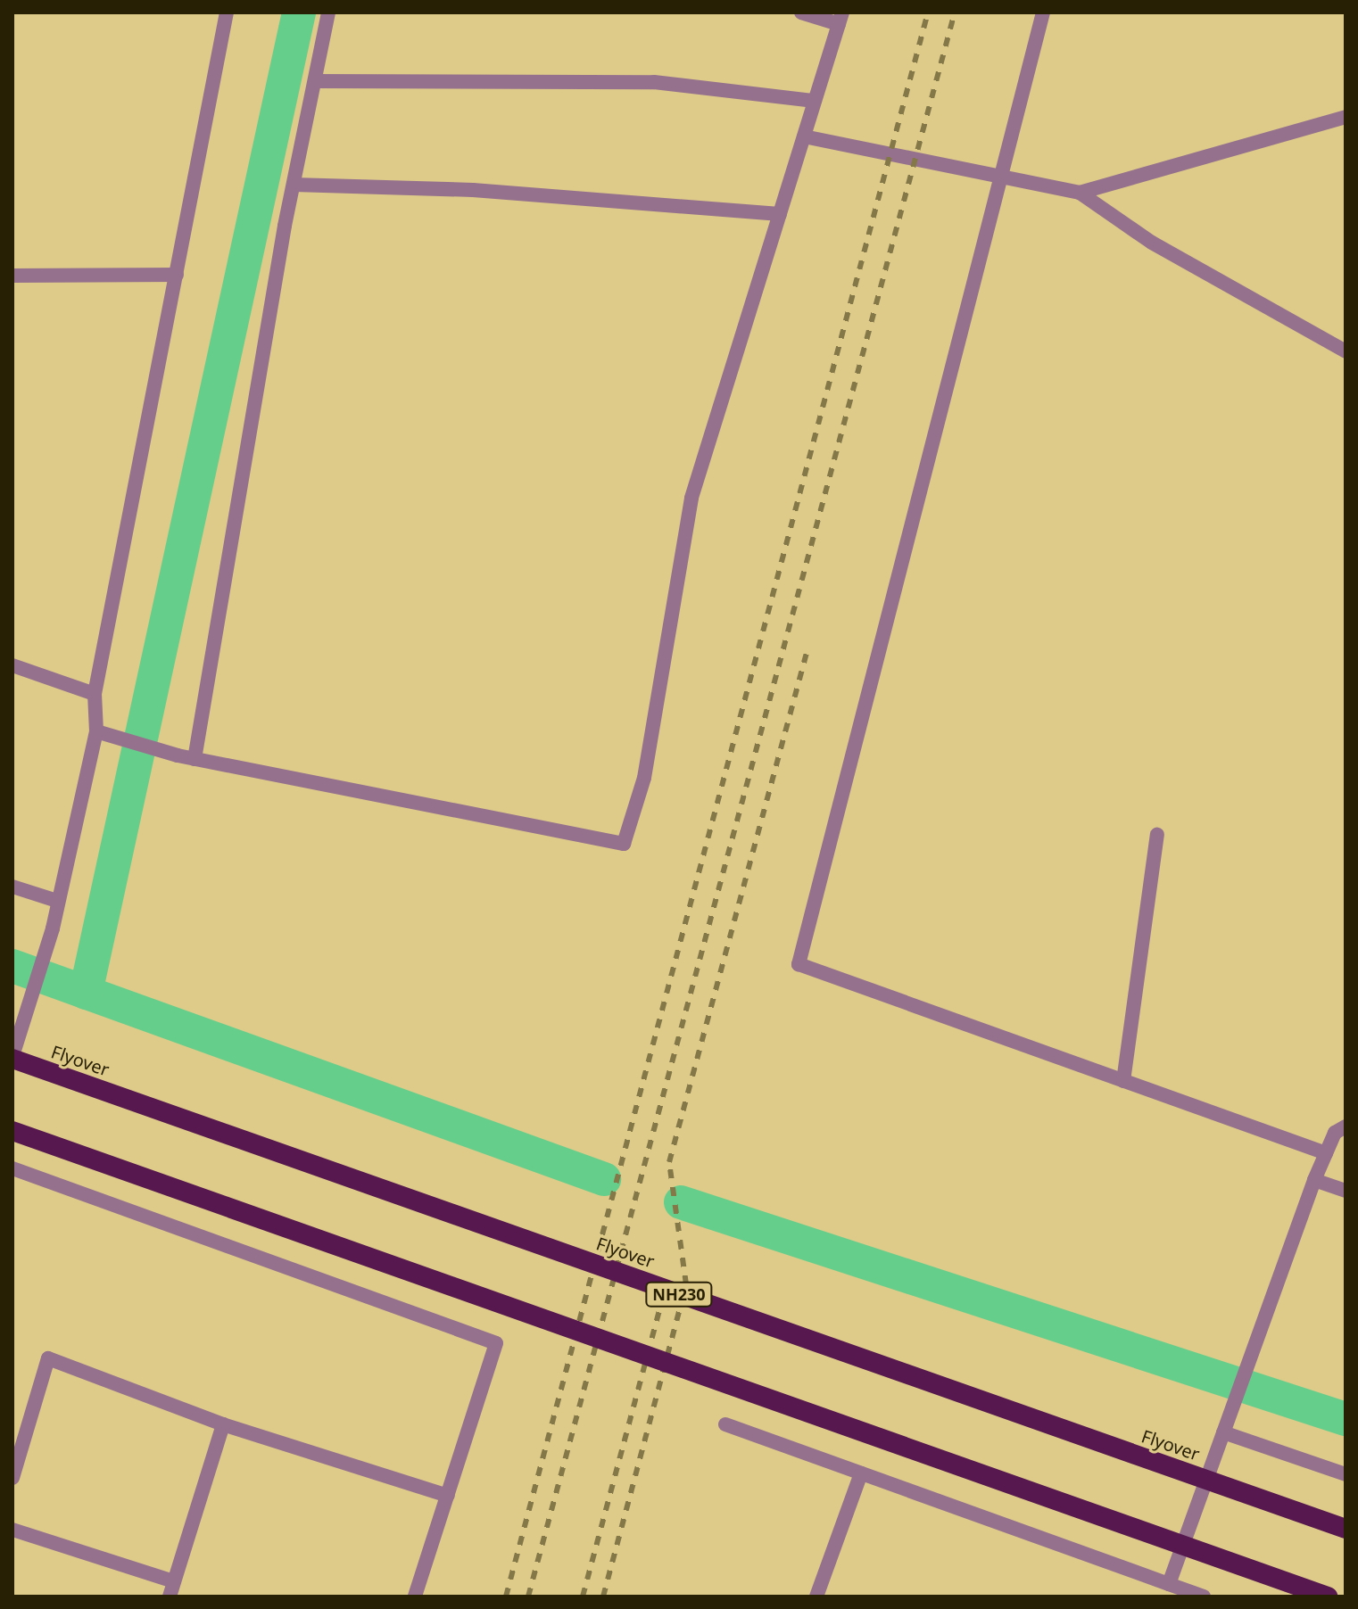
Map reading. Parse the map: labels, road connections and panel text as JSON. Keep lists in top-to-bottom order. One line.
{"streets":{"highway":["Flyover","NH230"]}}
